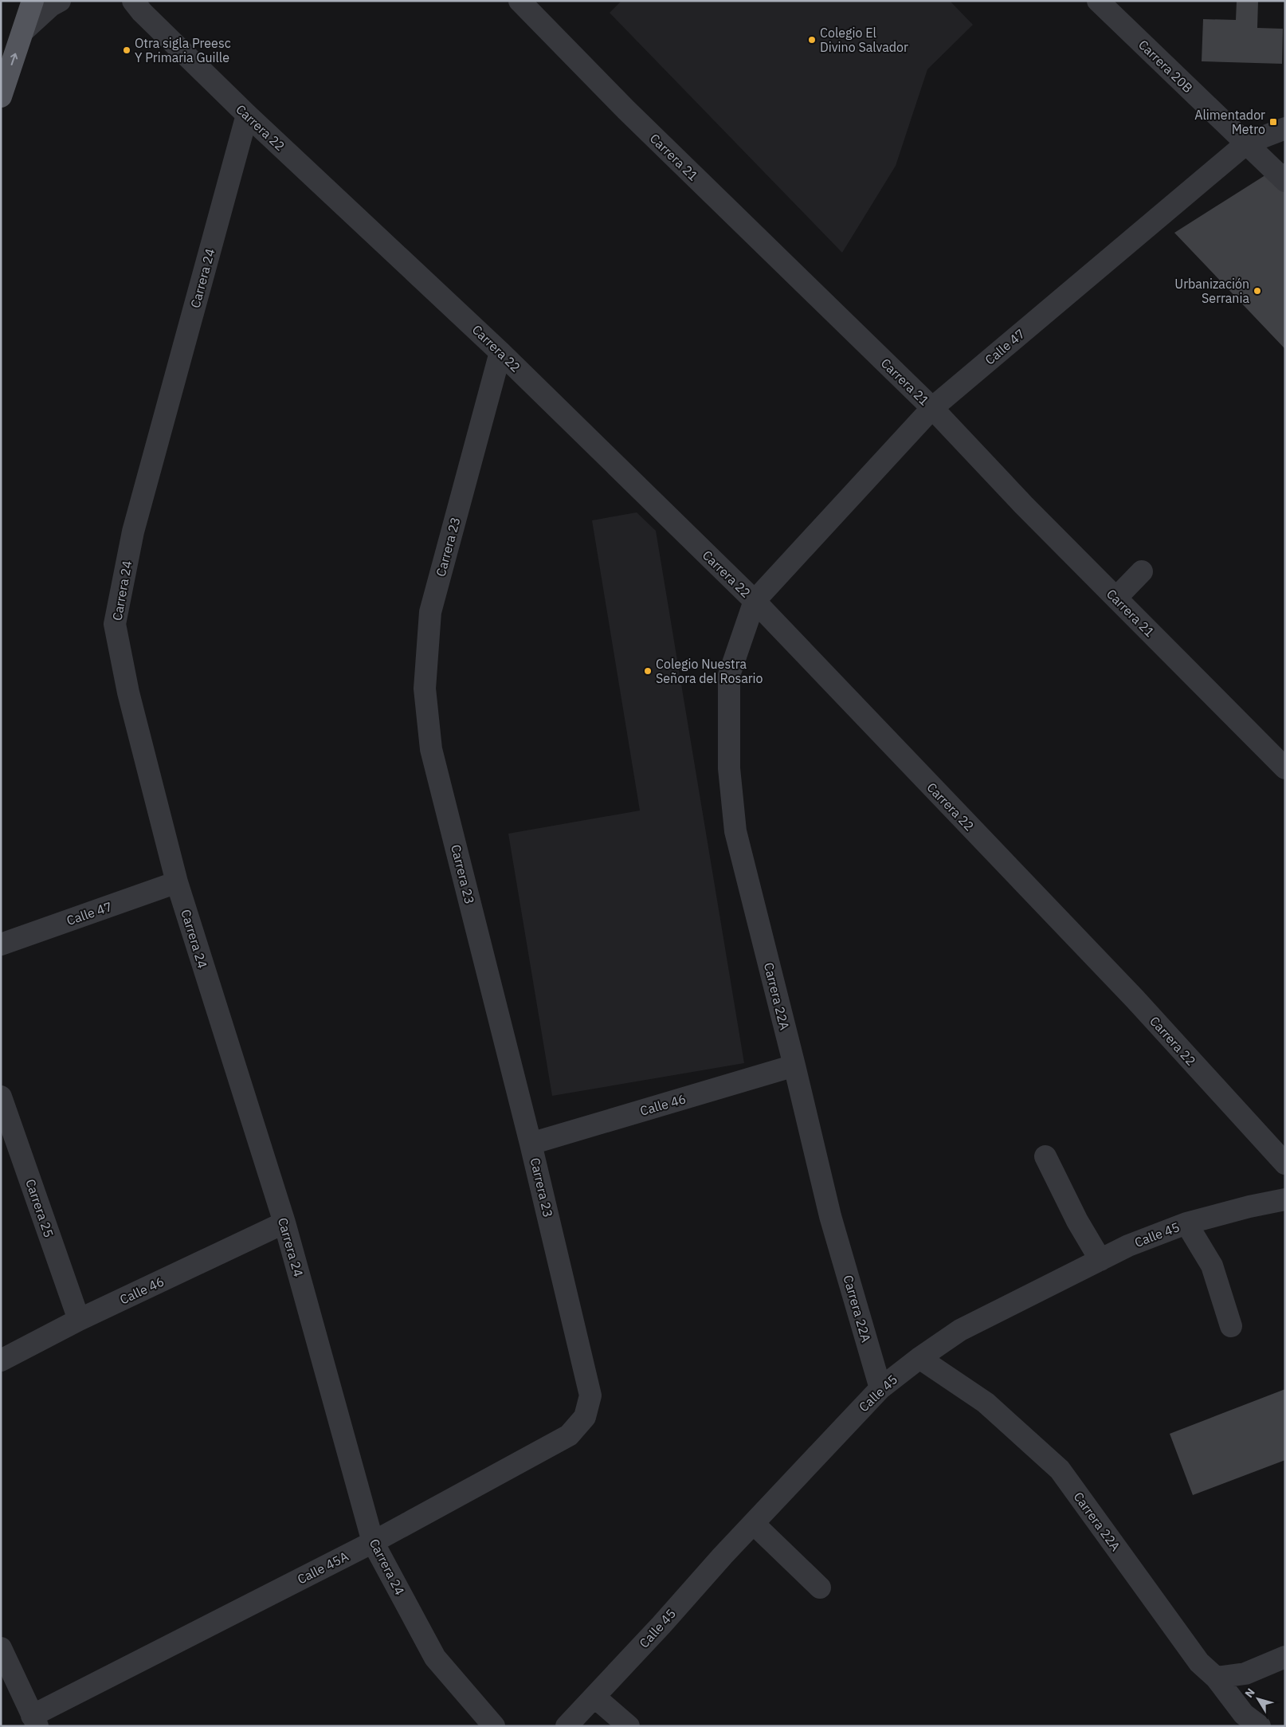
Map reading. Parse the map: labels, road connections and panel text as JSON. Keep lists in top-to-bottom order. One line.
{"streets":{"street":["Carrera 20B","Carrera 22","Carrera 21","Carrera 24","Calle 47","Carrera 23","Carrera 22A","Calle 46","Carrera 25","Calle 45","Calle 45A"]},"crossings":[["Carrera 20B","Calle 47"],["Carrera 22","Carrera 24"],["Carrera 22","Calle 47"],["Carrera 22","Carrera 23"],["Carrera 22","Carrera 22A"],["Carrera 21","Calle 47"],["Carrera 24","Calle 47"],["Carrera 24","Calle 46"],["Carrera 24","Calle 45A"],["Calle 47","Carrera 22A"],["Carrera 23","Calle 46"],["Carrera 23","Calle 45A"],["Carrera 22A","Calle 46"],["Carrera 22A","Calle 45"],["Calle 46","Carrera 25"]],"places":{"other":["Colegio El Divino Salvador","Otra sigla Preesc Y Primaria Guille","Urbanización Serrania","Colegio Nuestra Señora del Rosario"],"transit":["Alimentador Metro"]},"north":"top left"}
